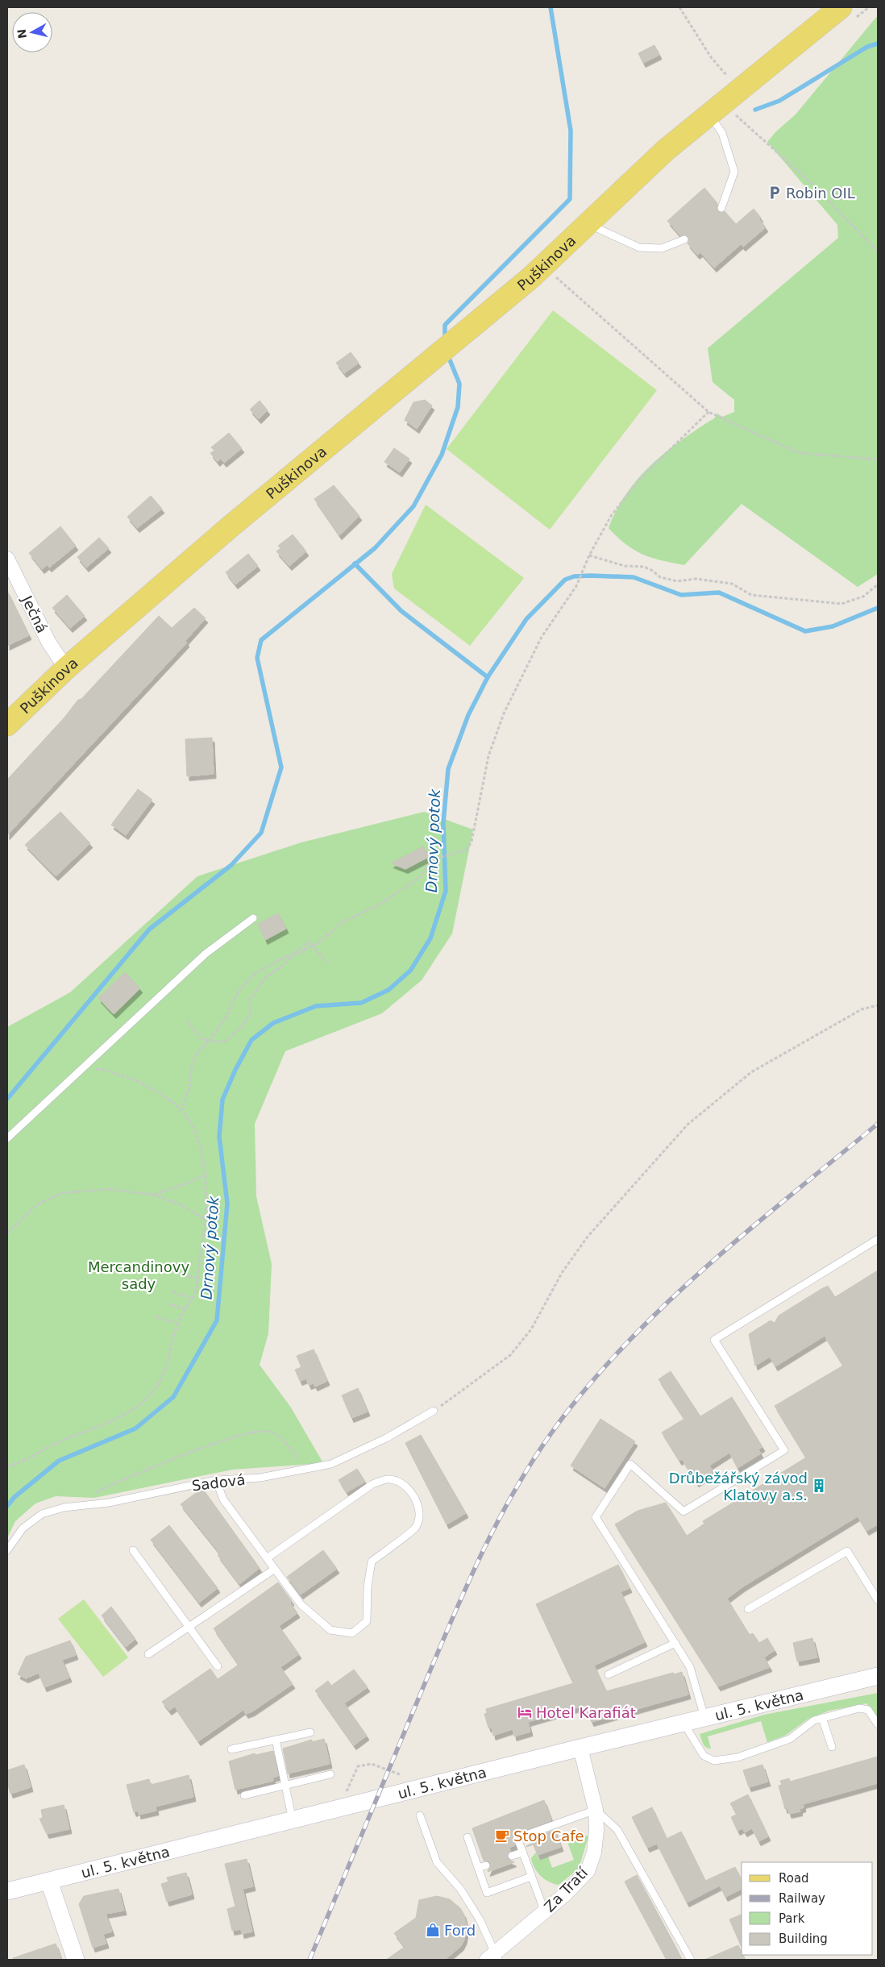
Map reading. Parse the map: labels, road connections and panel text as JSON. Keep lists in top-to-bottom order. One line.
{"streets":{"main road":["Puškinova"],"street":["Ječná","ul. 5. května","Za Tratí"],"lane":["Sadová"]},"crossings":[["Puškinova","Ječná"],["ul. 5. května","Za Tratí"]],"water":["Drnový potok"],"parks":["Mercandinovy sady"],"places":{"parking":["Robin OIL"],"building":["Drůbežářský závod Klatovy a.s."],"hotel":["Hotel Karafiát"],"cafe":["Stop Cafe"],"shop":["Ford"]},"legend":["Road","Railway","Park","Building"],"north":"left"}
